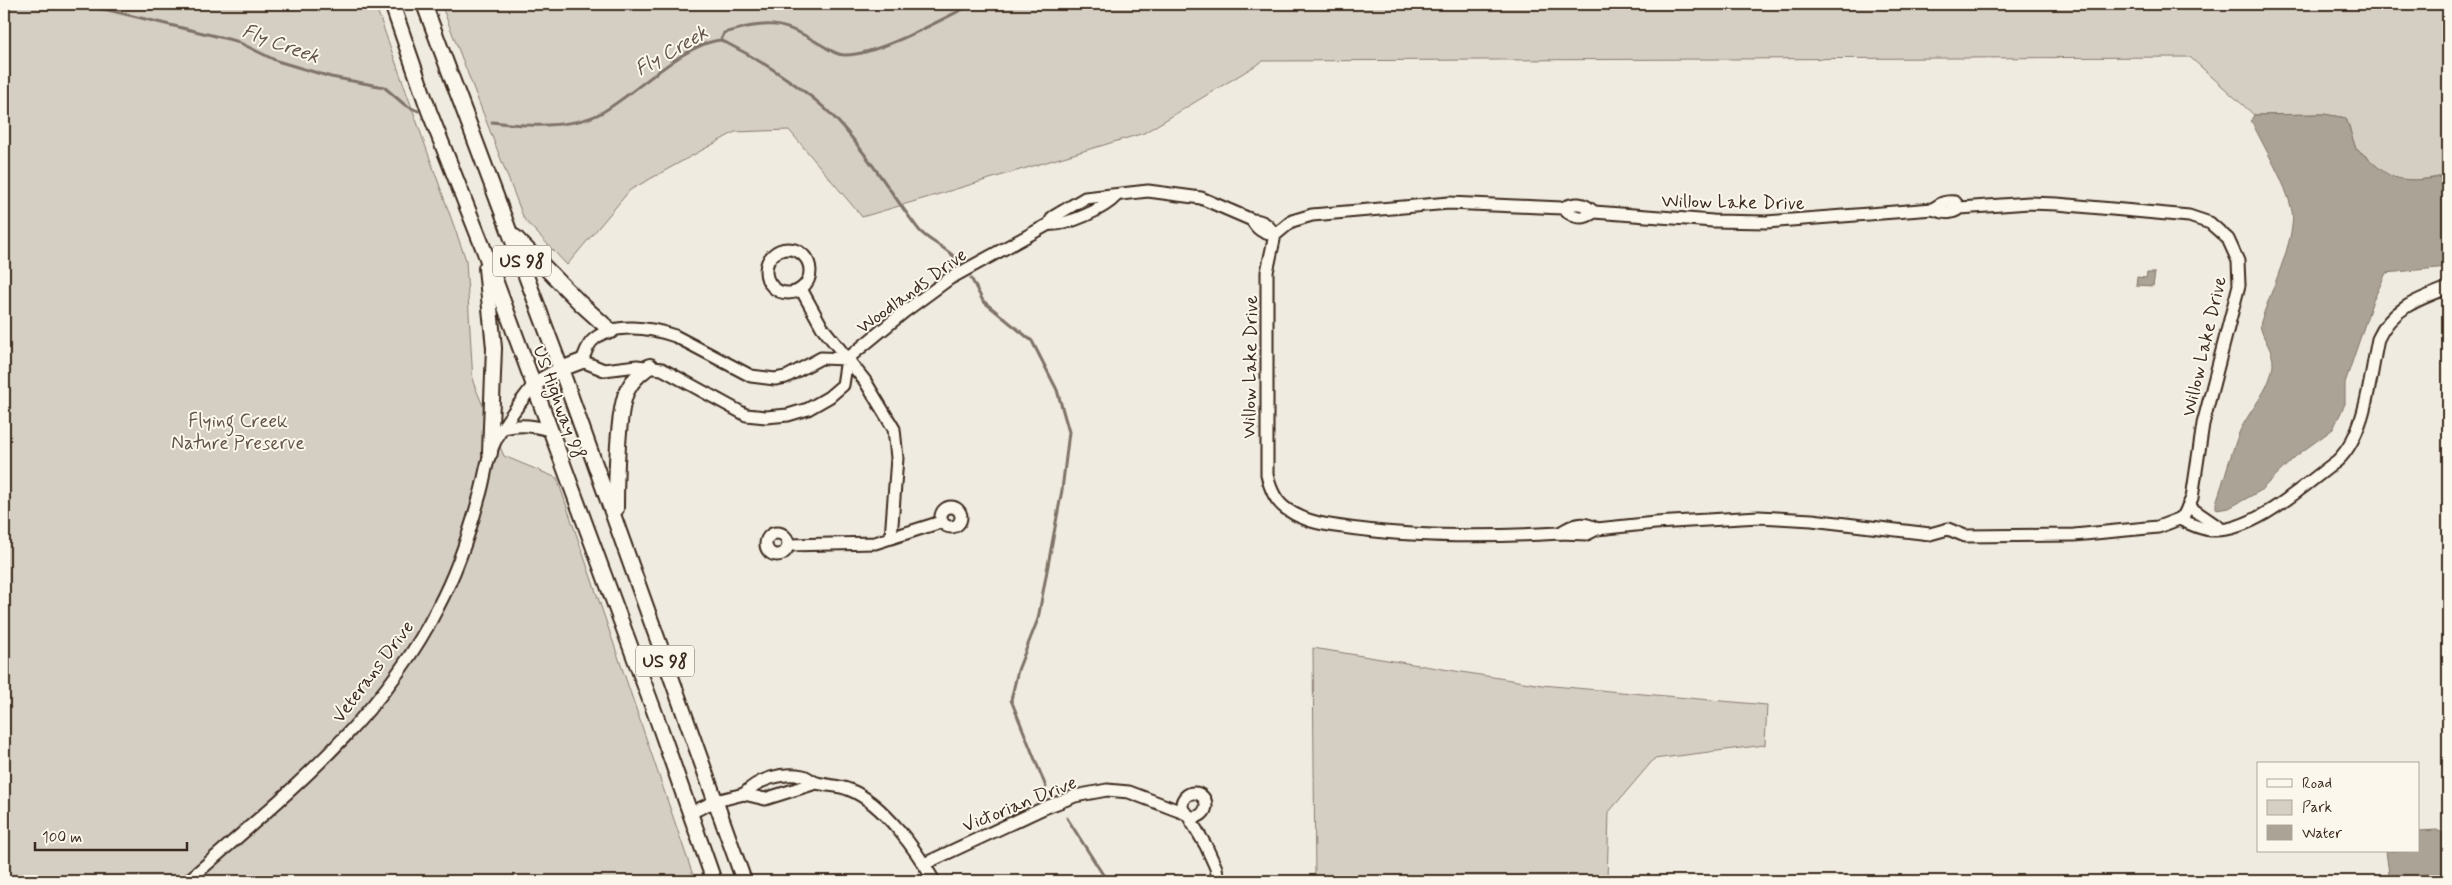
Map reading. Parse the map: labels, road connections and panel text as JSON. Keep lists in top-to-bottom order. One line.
{"streets":{"main road":["US 98","US Highway 98"],"street":["Willow Lake Drive","Woodlands Drive","Veterans Drive","Victorian Drive"]},"crossings":[["Willow Lake Drive","Woodlands Drive"],["US 98","US Highway 98"],["US Highway 98","Veterans Drive"]],"water":["Fly Creek"],"parks":["Flying Creek Nature Preserve"],"legend":["Road","Park","Water"],"scale_bar":"100 m"}
